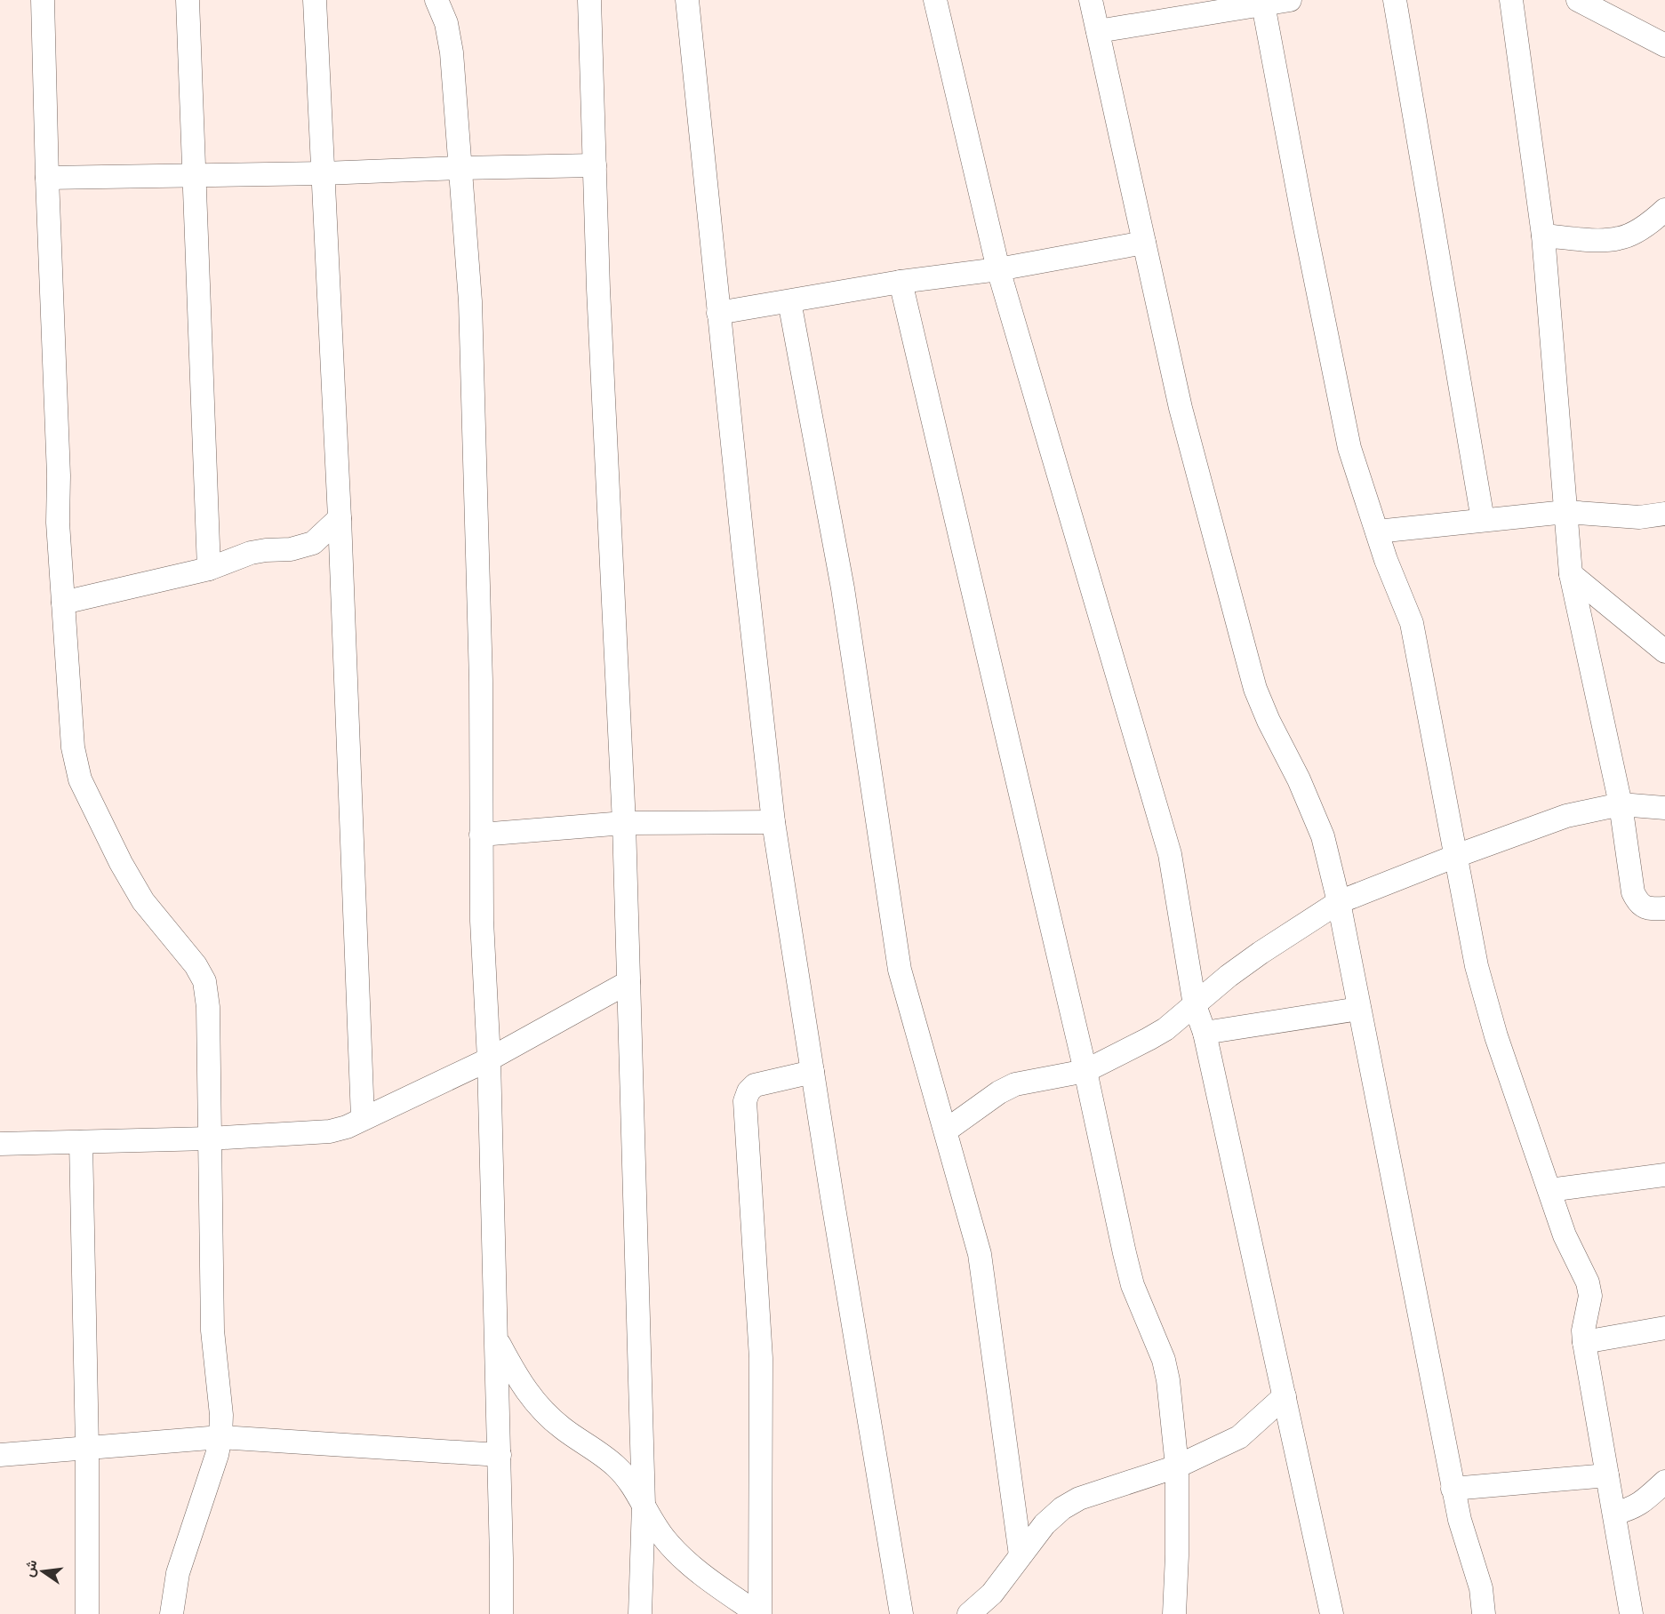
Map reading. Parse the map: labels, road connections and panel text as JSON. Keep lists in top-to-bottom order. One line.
{"north":"left"}
